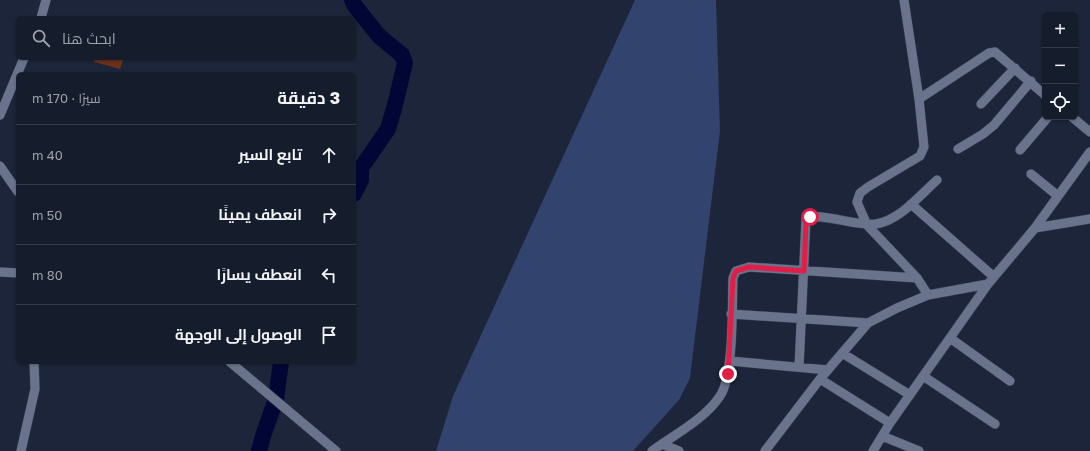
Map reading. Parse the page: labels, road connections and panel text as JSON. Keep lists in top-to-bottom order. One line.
{"page":{"map_buttons":["+","−"],"search":"ابحث هنا","heading":["3 دقيقة","سيرًا · 170 m"],"list":[["تابع السير","40 m"],["انعطف يمينًا","50 m"],["انعطف يسارًا","80 m"],"الوصول إلى الوجهة"]}}
